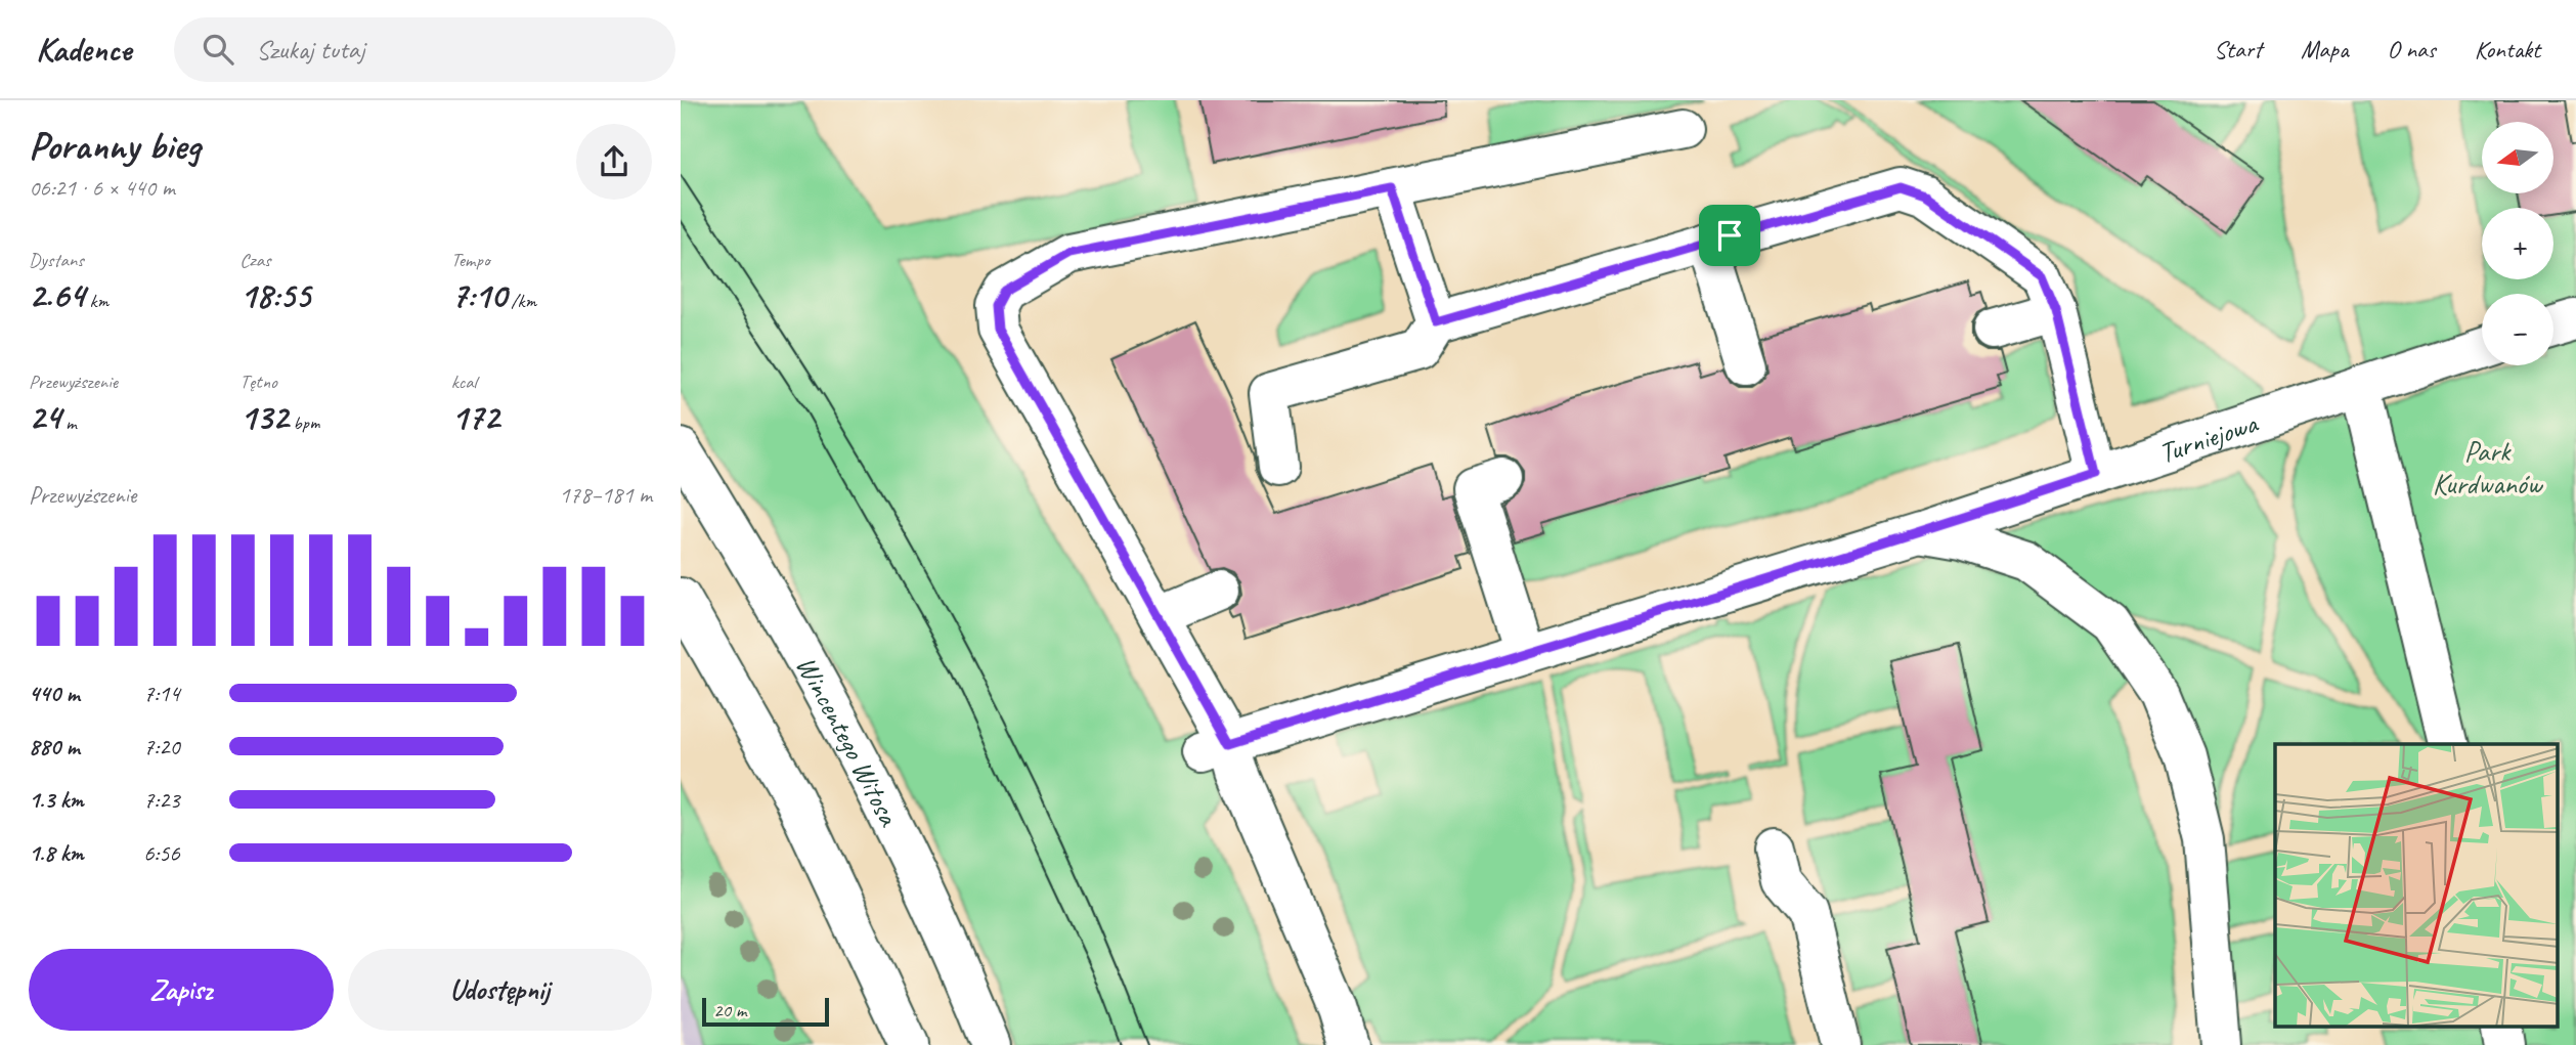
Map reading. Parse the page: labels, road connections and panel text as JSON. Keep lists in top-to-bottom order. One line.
{"streets":{"street":["Turniejowa","Wincentego Witosa"]},"parks":["Park Kurdwanów"],"scale_bar":"20 m","north":"left","page":{"header":"Kadence","search":"Szukaj tutaj","nav":["Start","Mapa","O nas","Kontakt"],"heading":["Poranny bieg","06:21 · 6 × 440 m"],"map_buttons":["+","−"],"stats":[["Dystans","2.64 km"],["Czas","18:55"],["Tempo","7:10 /km"],["Przewyższenie","24 m"],["Tętno","132 bpm"],["kcal","172"]],"chart":["Przewyższenie","178–181 m"],"list":[{"name":"440 m","note":"7:14"},{"name":"880 m","note":"7:20"},{"name":"1.3 km","note":"7:23"},{"name":"1.8 km","note":"6:56"}],"buttons":["Zapisz","Udostępnij"],"scale":"20 m"}}
